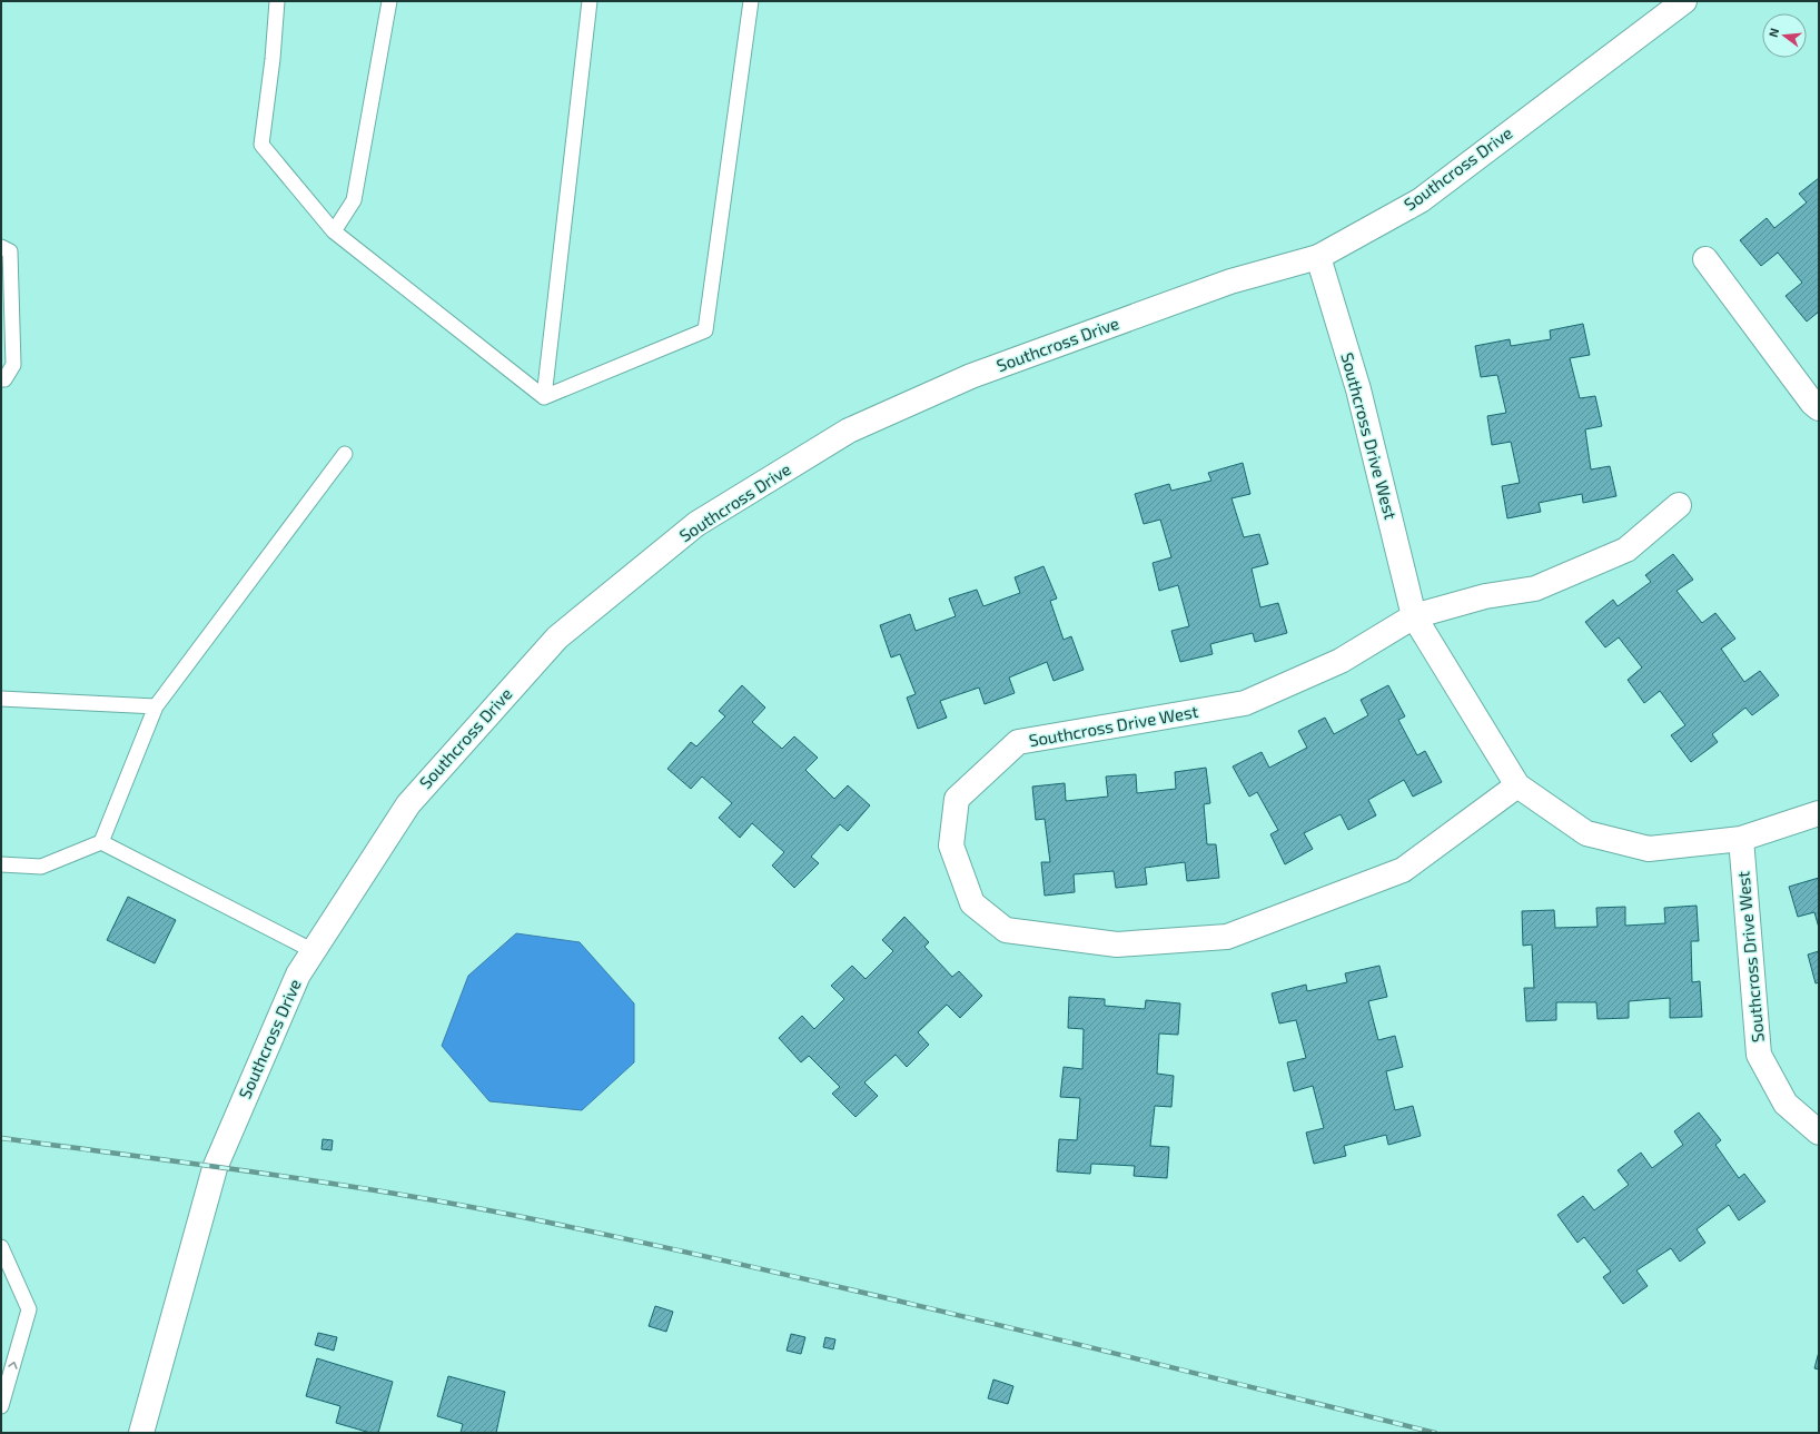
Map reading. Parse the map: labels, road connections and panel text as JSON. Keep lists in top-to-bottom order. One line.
{"streets":{"street":["Southcross Drive","Southcross Drive West"]},"crossings":[["Southcross Drive","Southcross Drive West"]],"north":"left"}
